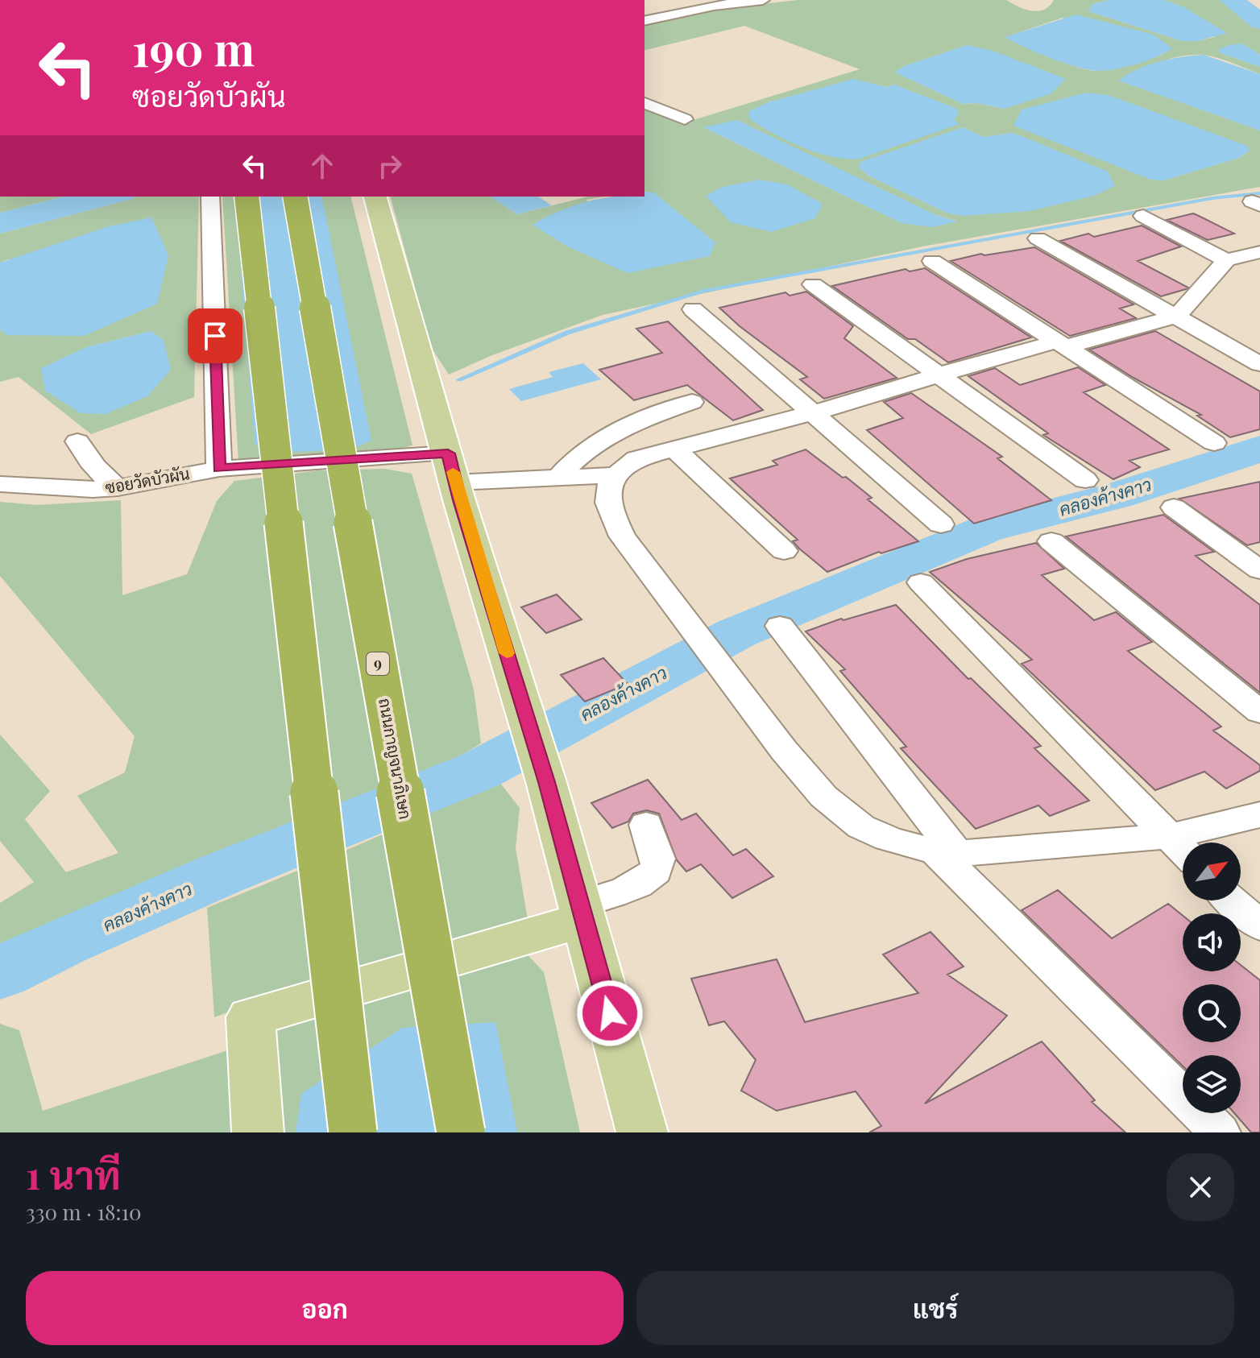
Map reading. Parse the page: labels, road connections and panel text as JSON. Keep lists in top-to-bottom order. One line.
{"streets":{"highway":["9","ถนนกาญจนาภิเษก"],"street":["ซอยวัดบัวผัน"]},"water":["คลองค้างคาว"],"north":"top right","page":{"turn":["190 m","ซอยวัดบัวผัน"],"heading":["1 นาที","330 m · 18:10"],"buttons":["ออก","แชร์"]}}
